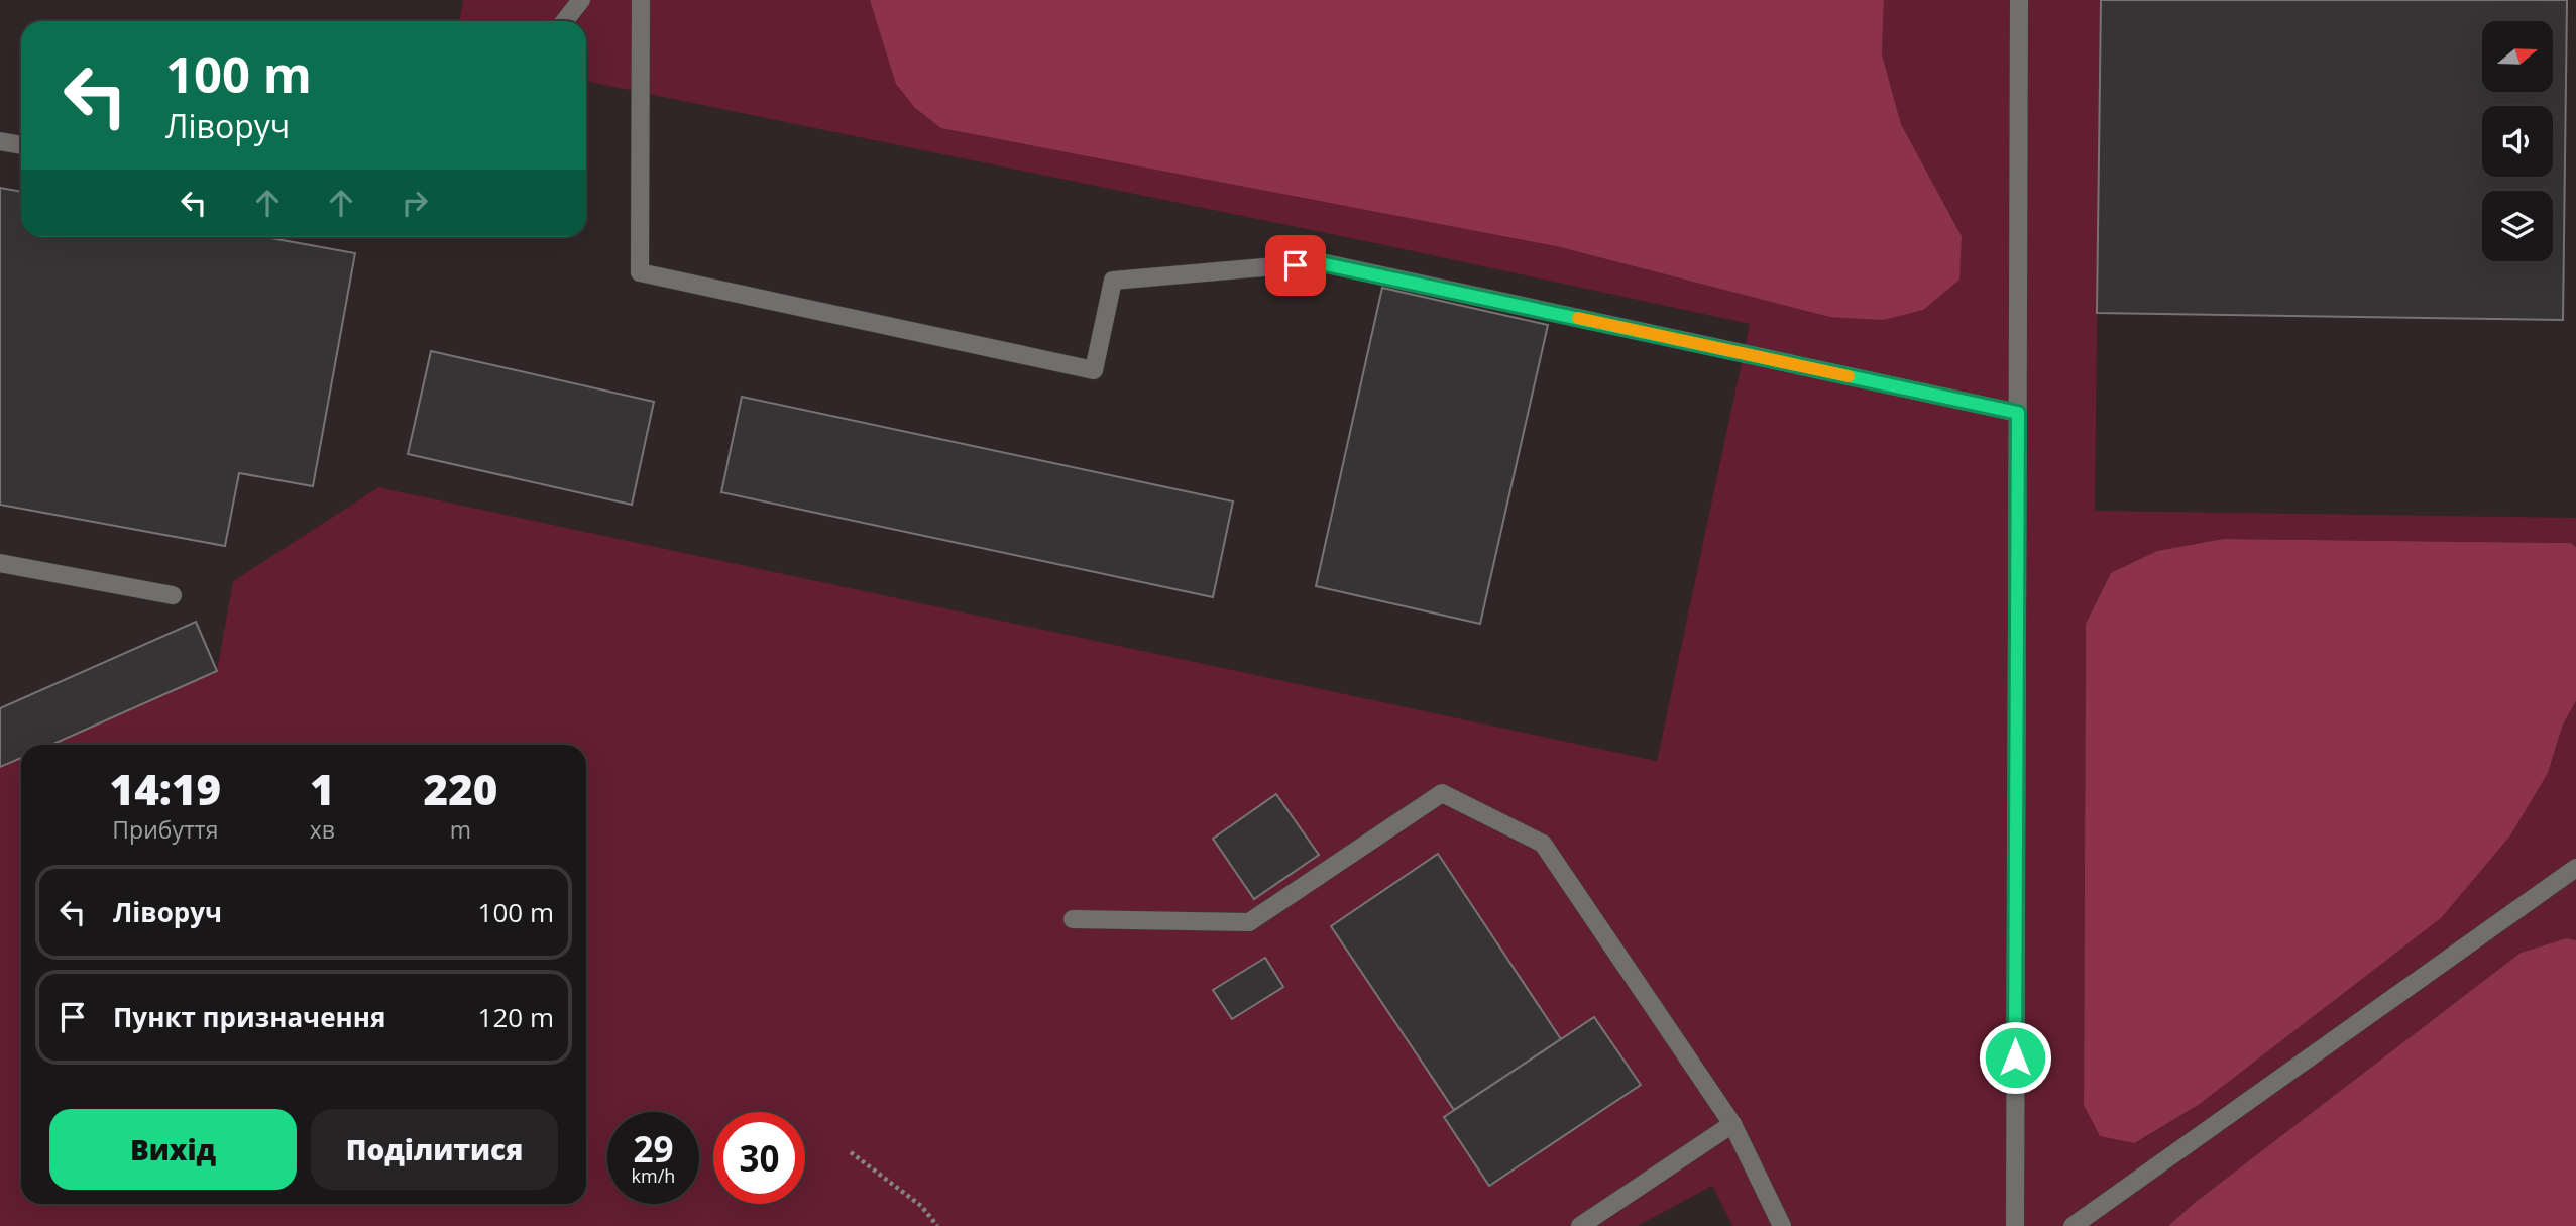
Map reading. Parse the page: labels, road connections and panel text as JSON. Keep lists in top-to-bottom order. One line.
{"north":"right","page":{"turn":["100 m","Ліворуч"],"eta":["14:19","Прибуття","1","хв","220","m"],"list":[{"name":"Ліворуч","value":"100 m"},{"name":"Пункт призначення","value":"120 m"}],"buttons":["Вихід","Поділитися"],"speed":"29 km/h","limit":"30"}}
